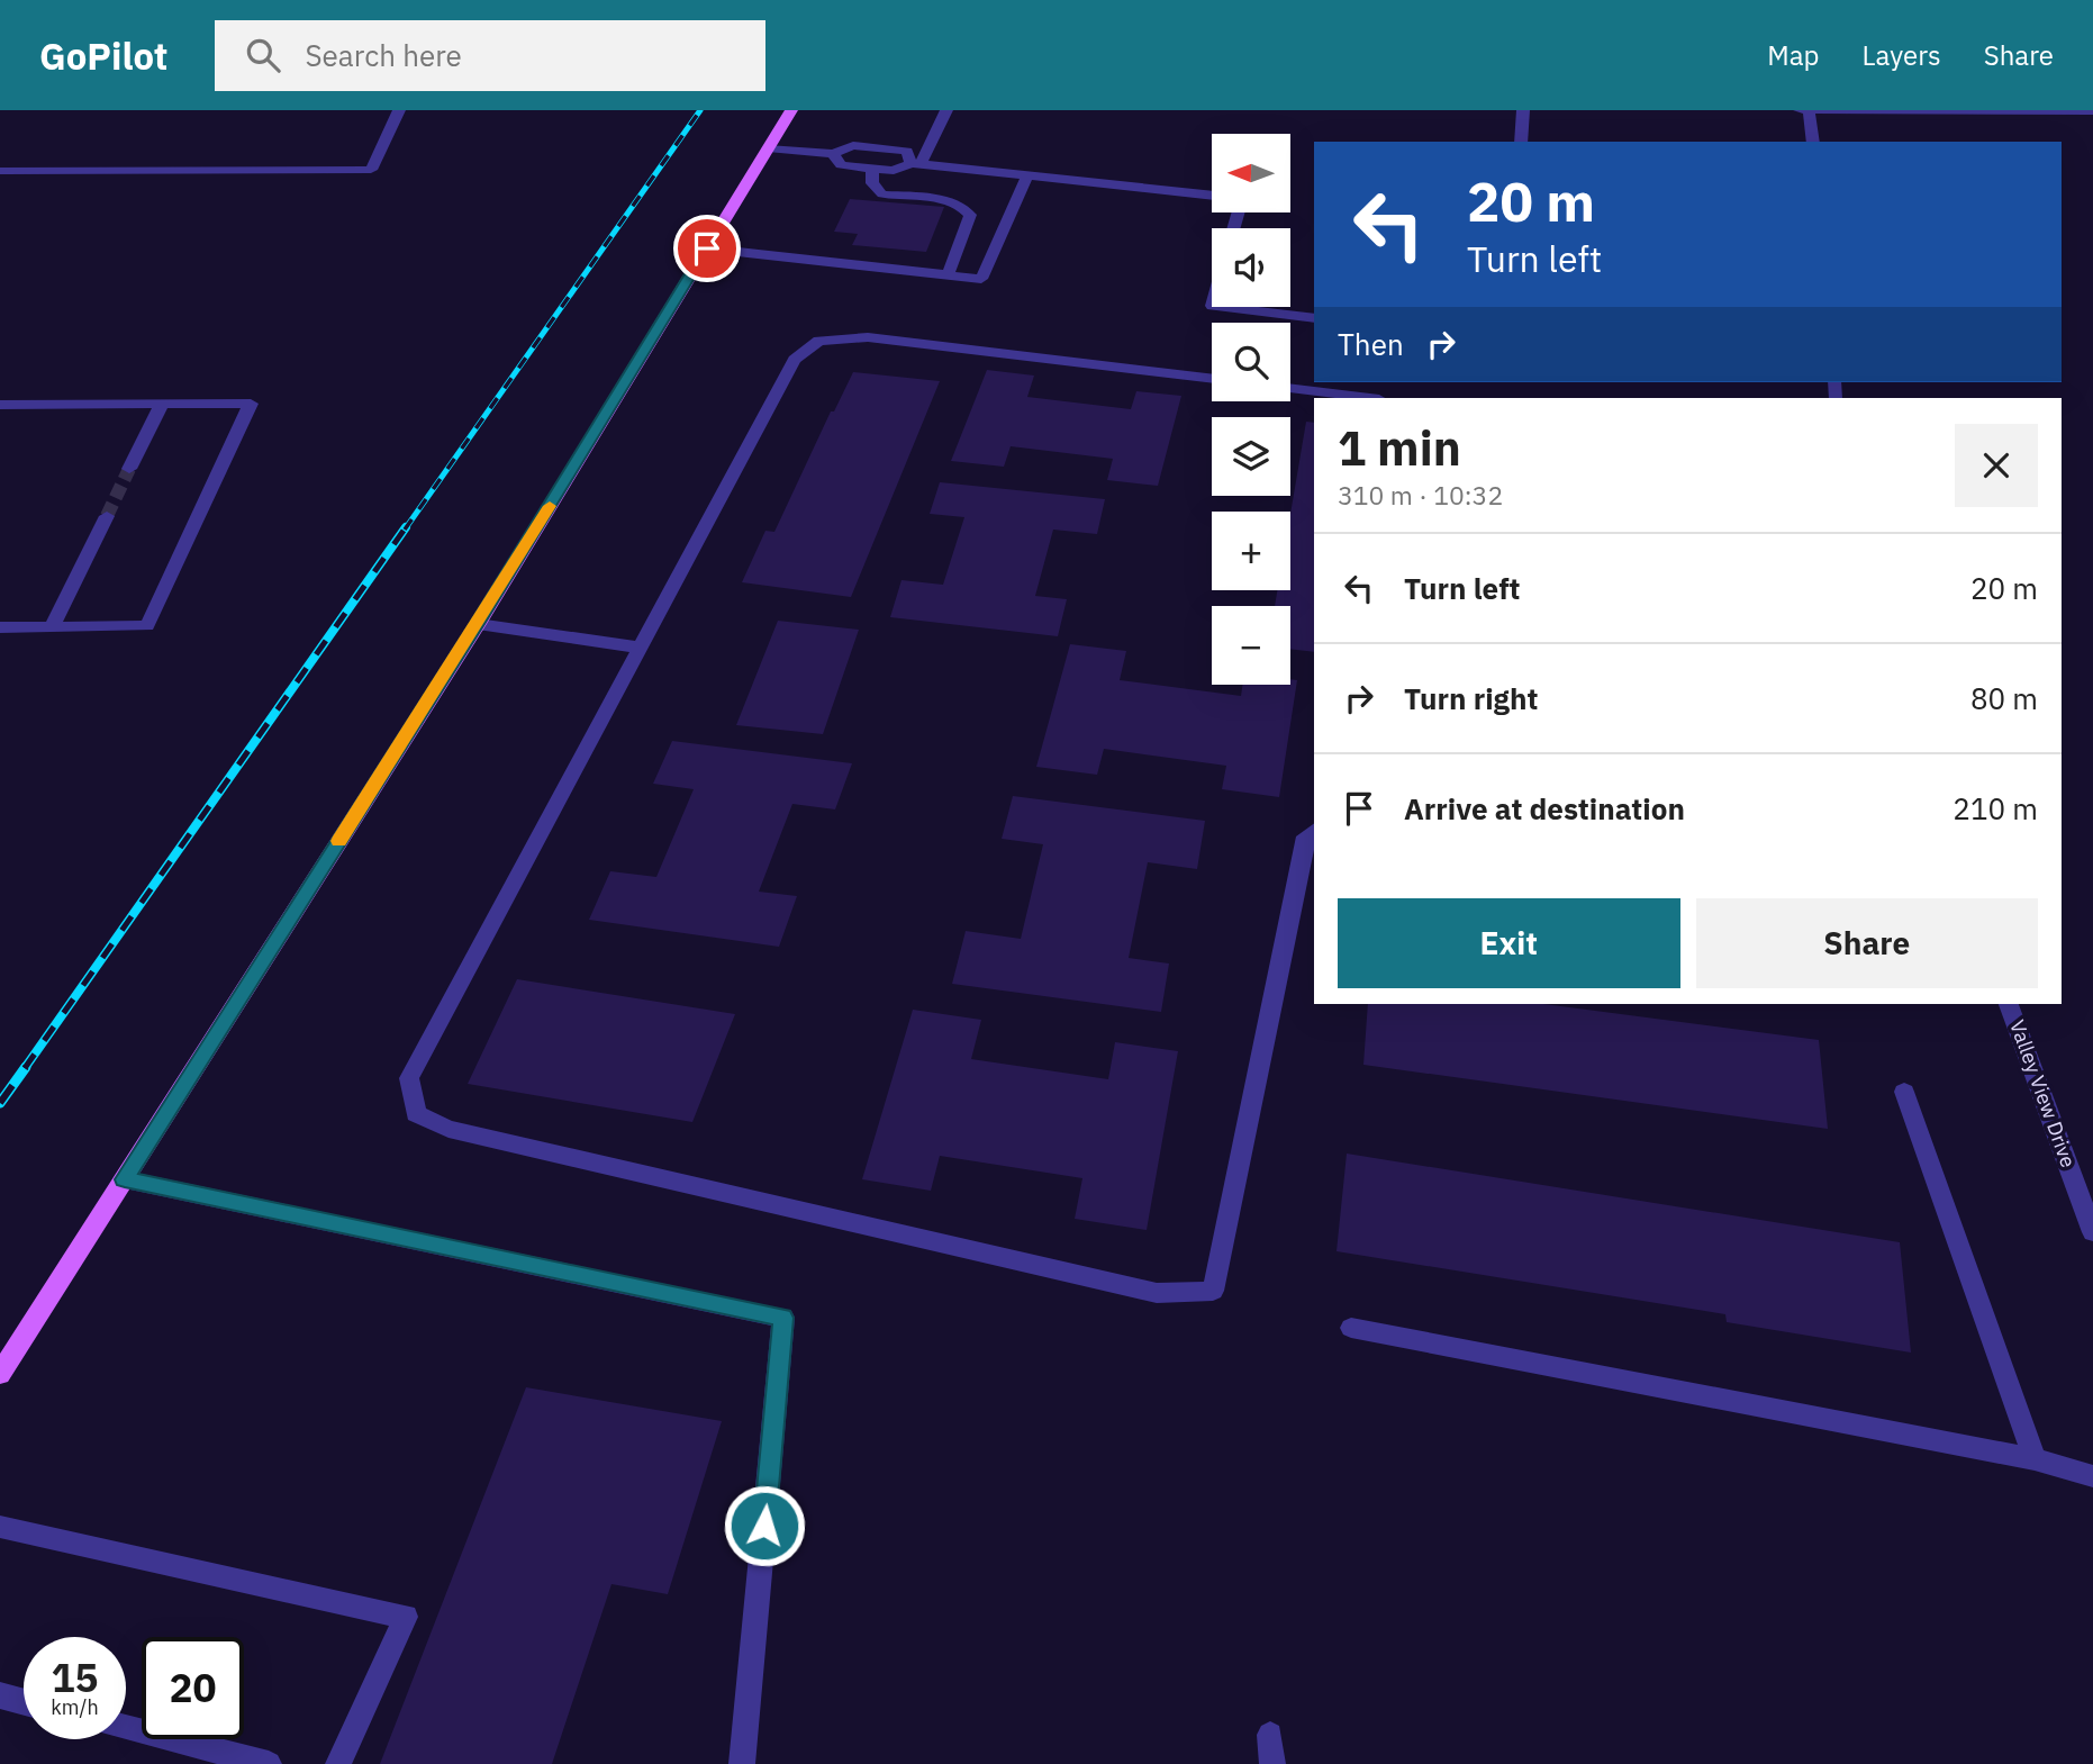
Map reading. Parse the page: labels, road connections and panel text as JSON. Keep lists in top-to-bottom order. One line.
{"streets":{"street":["Valley View Drive"]},"north":"left","page":{"header":"GoPilot","search":"Search here","nav":["Map","Layers","Share"],"map_buttons":["+","−"],"turn":["20 m","Turn left"],"then":"Then","heading":["1 min","310 m · 10:32"],"list":[{"name":"Turn left","value":"20 m"},{"name":"Turn right","value":"80 m"},{"name":"Arrive at destination","value":"210 m"}],"buttons":["Exit","Share"],"speed":"15 km/h","limit":"20"}}
